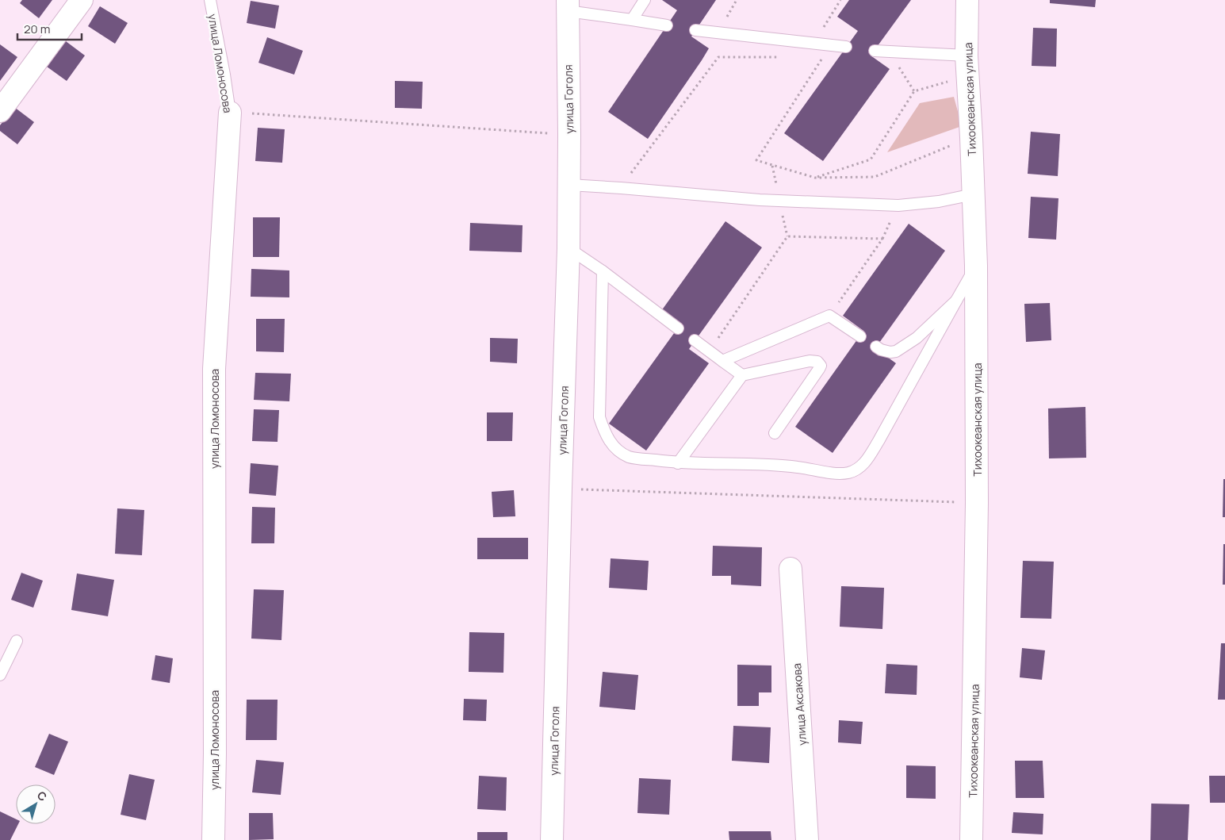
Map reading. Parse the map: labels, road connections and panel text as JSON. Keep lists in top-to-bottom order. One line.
{"streets":{"street":["улица Ломоносова","улица Гоголя","Тихоокеанская улица","улица Аксакова"]},"scale_bar":"20 m","north":"top right"}
